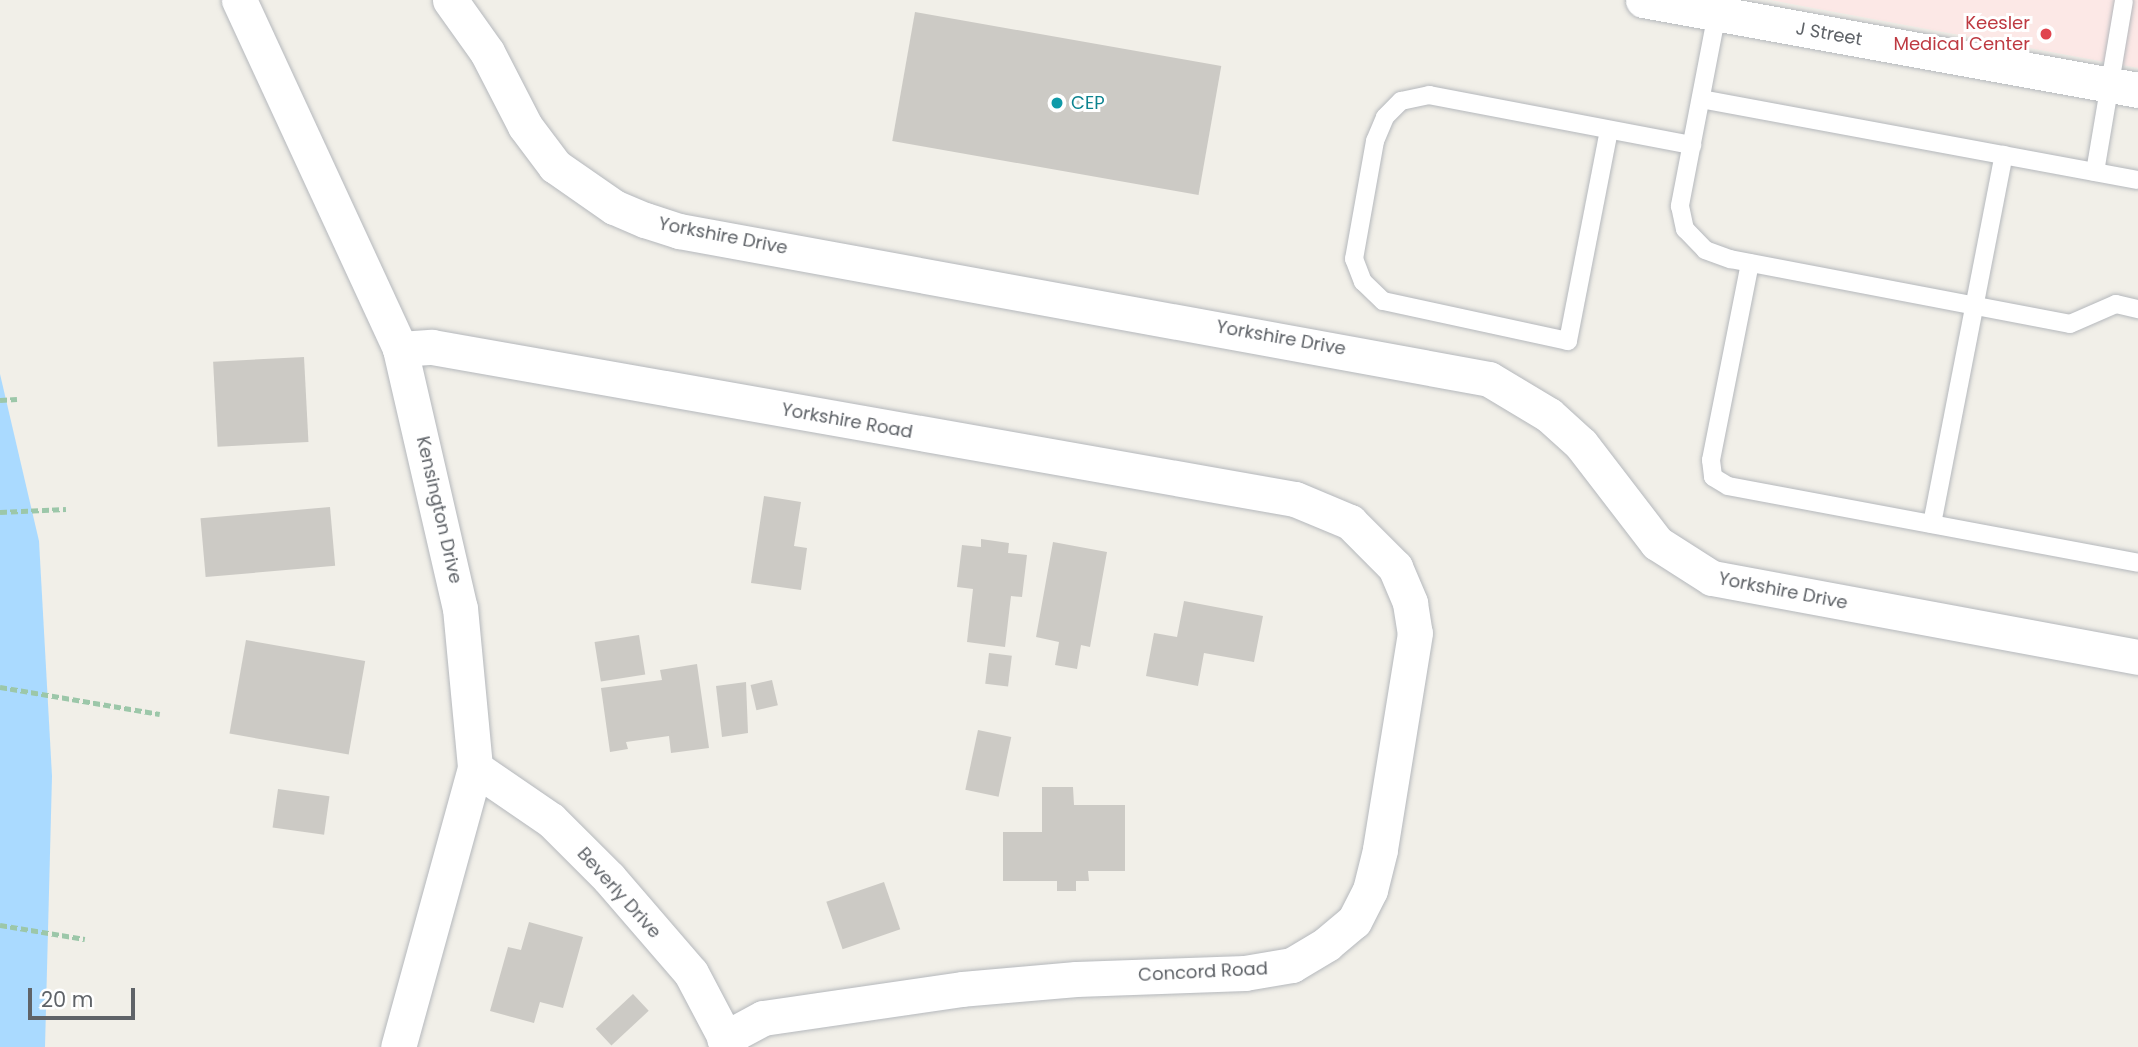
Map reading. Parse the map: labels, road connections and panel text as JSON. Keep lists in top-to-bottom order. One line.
{"streets":{"street":["J Street","Yorkshire Drive","Yorkshire Road","Kensington Drive","Beverly Drive","Concord Road"]},"crossings":[["Yorkshire Road","Kensington Drive"],["Yorkshire Road","Concord Road"],["Kensington Drive","Beverly Drive"],["Beverly Drive","Concord Road"]],"places":["Keesler Medical Center","CEP"],"scale_bar":"20 m"}
